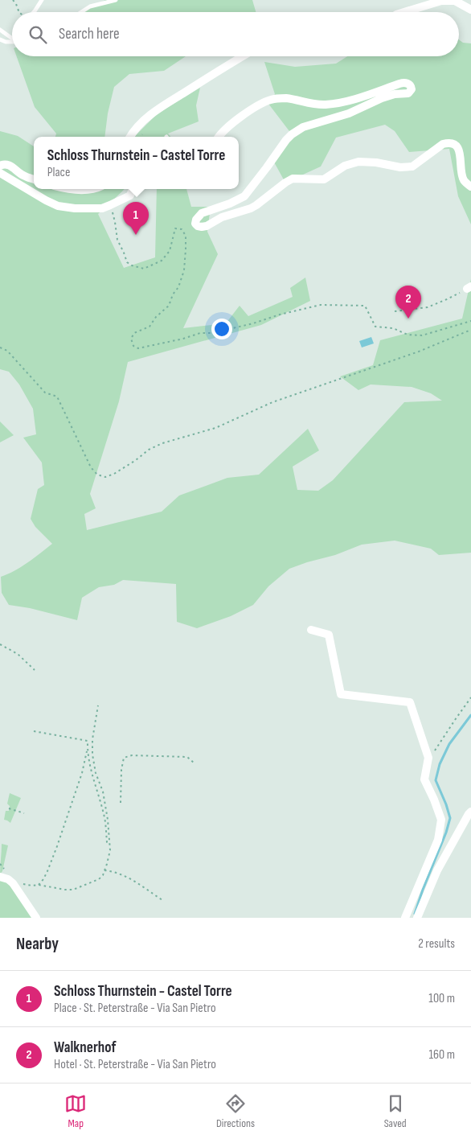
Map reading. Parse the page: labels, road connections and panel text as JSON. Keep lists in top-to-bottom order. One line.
{"page":{"search":"Search here","popup":["Schloss Thurnstein - Castel Torre","Place"],"pins":["1","2"],"heading":["Nearby","2 results"],"list":[{"mark":"1","name":"Schloss Thurnstein - Castel Torre","note":"Place · St. Peterstraße - Via San Pietro","value":"100 m"},{"mark":"2","name":"Walknerhof","note":"Hotel · St. Peterstraße - Via San Pietro","value":"160 m"}],"nav":["Map","Directions","Saved"]}}
